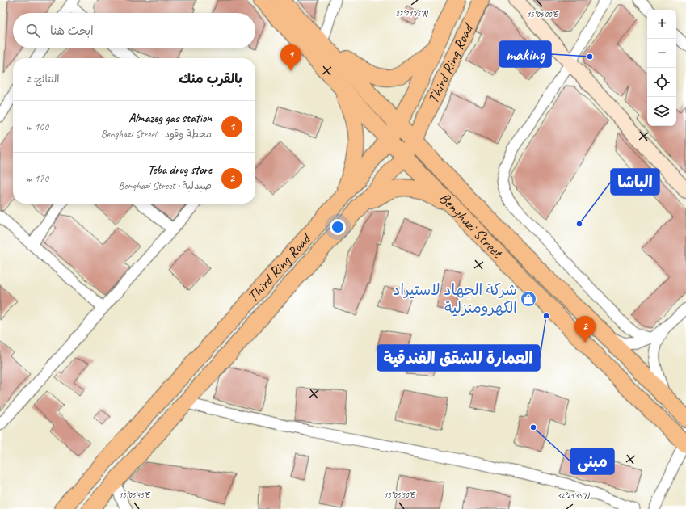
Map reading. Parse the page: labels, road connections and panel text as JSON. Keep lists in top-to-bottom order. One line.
{"streets":{"main road":["Third Ring Road","Benghazi Street"]},"crossings":[["Third Ring Road","Benghazi Street"]],"places":{"other":["making","الباشا","العمارة للشقق الفندقية","مبنى"],"shop":["شركة الجهاد لاستيراد الكهرومنزلية"]},"page":{"map_buttons":["+","−"],"search":"ابحث هنا","pins":["1","2"],"heading":["بالقرب منك","النتائج: 2"],"list":[{"mark":"1","name":"Almazeg gas station","note":"محطة وقود · Benghazi Street","value":"100 m"},{"mark":"2","name":"Teba drug store","note":"صيدلية · Benghazi Street","value":"170 m"}]},"coordinates":["32°21'45\"N","15°06'00\"E","15°05'45\"E","15°05'50\"E","32°21'35\"N"]}
